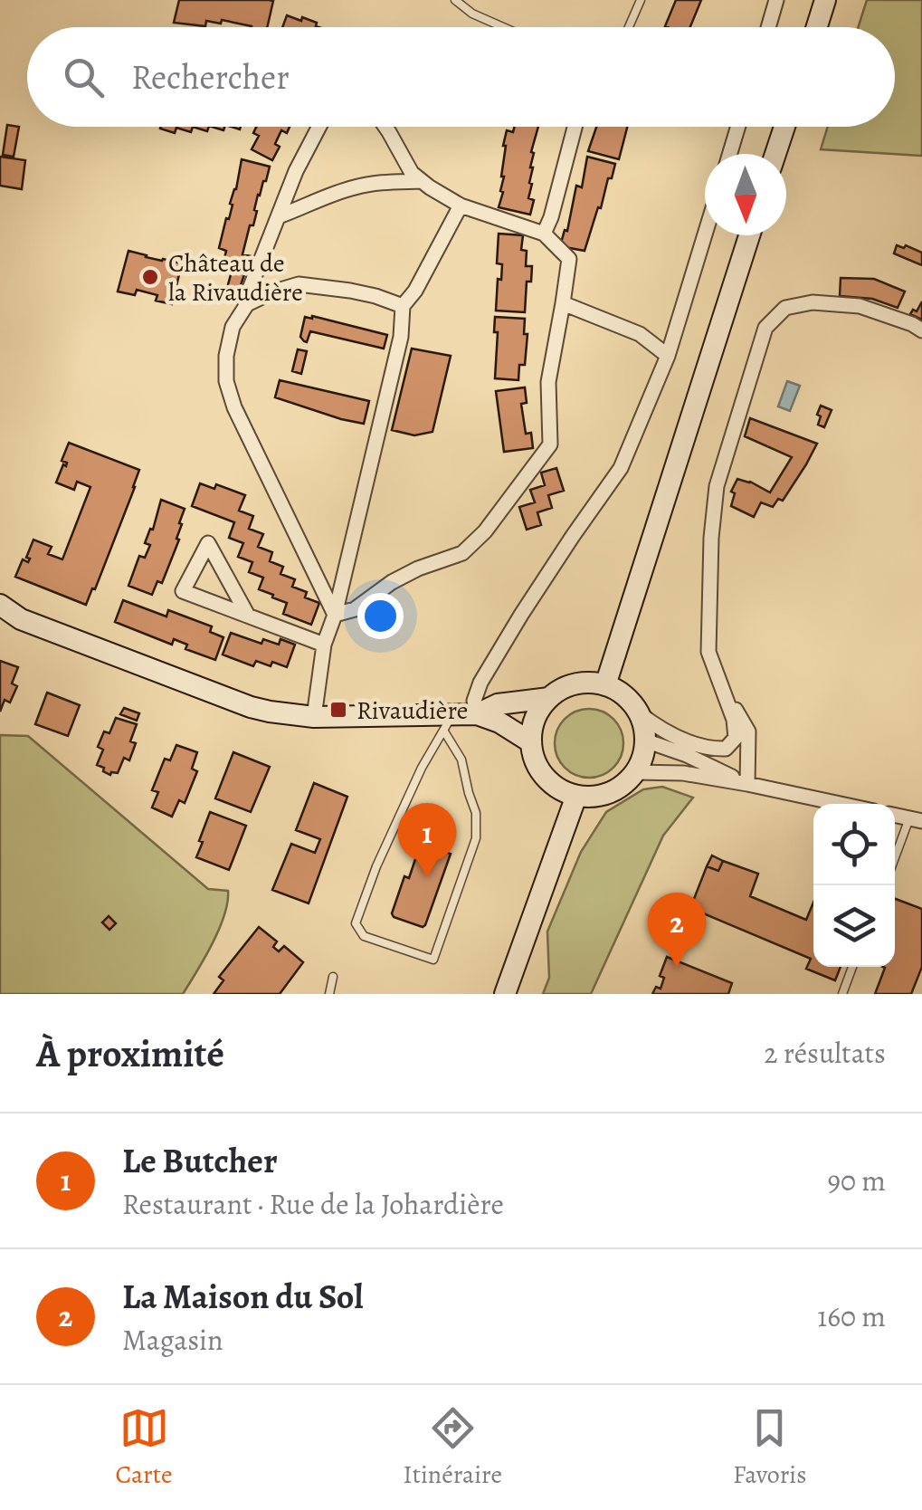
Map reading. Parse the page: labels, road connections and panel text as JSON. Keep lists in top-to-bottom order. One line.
{"places":{"other":["Château de la Rivaudière"],"transit":["Rivaudière"]},"north":"bottom","page":{"search":"Rechercher","pins":["1","2"],"heading":["À proximité","2 résultats"],"list":[{"mark":"1","name":"Le Butcher","note":"Restaurant · Rue de la Johardière","value":"90 m"},{"mark":"2","name":"La Maison du Sol","note":"Magasin","value":"160 m"}],"nav":["Carte","Itinéraire","Favoris"]}}
